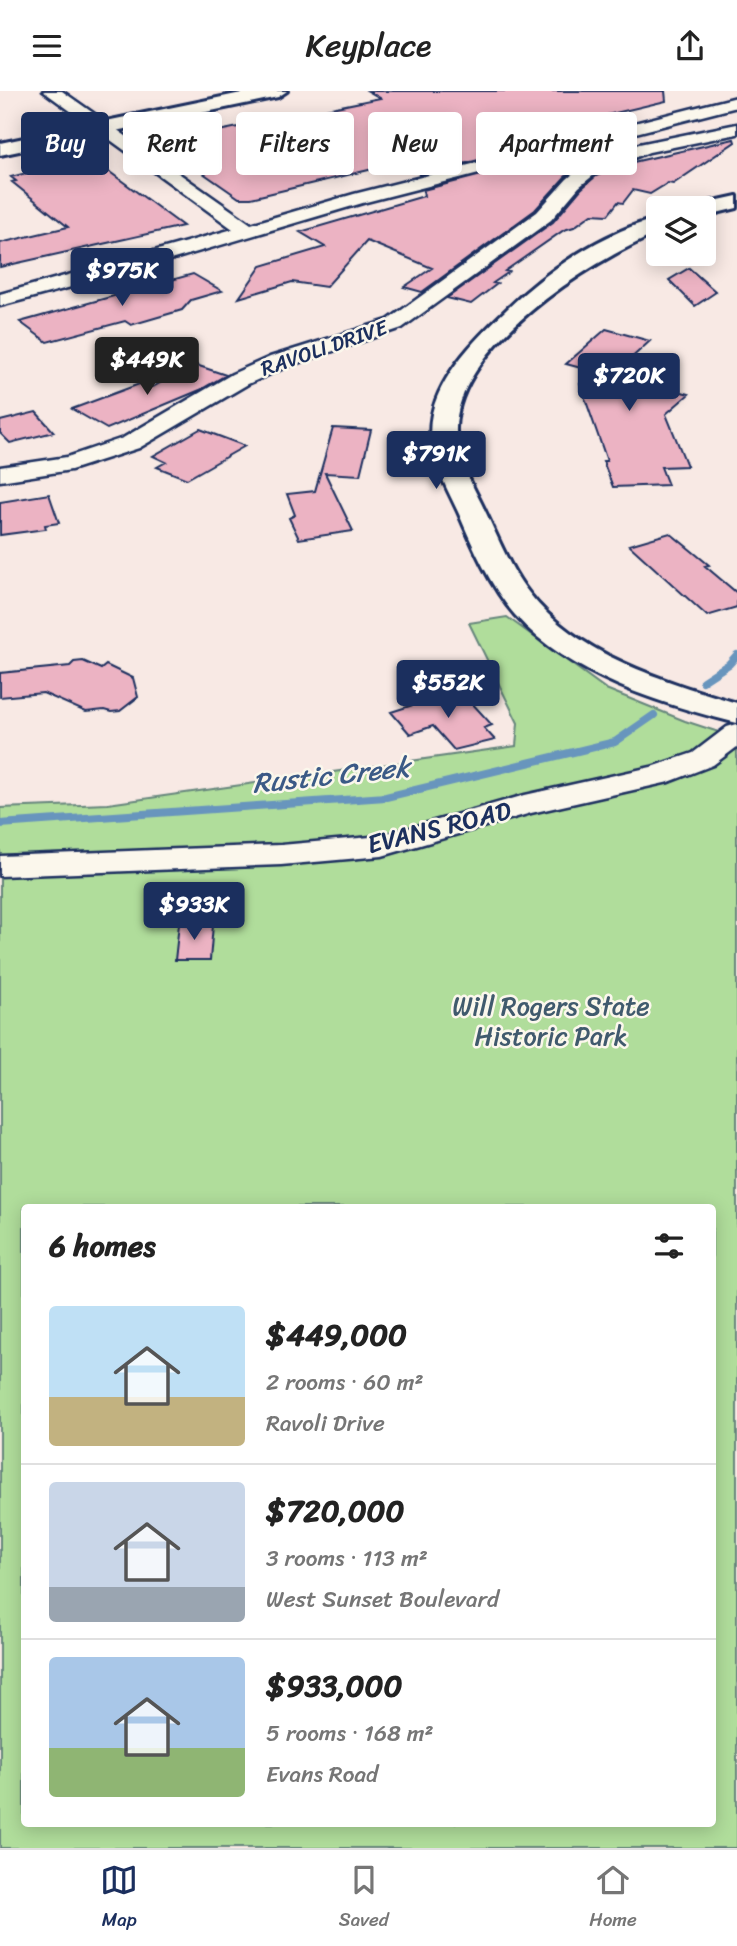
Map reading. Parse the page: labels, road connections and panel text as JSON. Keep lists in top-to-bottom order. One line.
{"streets":{"street":["RAVOLI DRIVE","EVANS ROAD"]},"water":["Rustic Creek"],"parks":["Will Rogers State Historic Park"],"page":{"header":"Keyplace","chip":["Buy","Rent","Filters","New","Apartment"],"price":["$975K","$449K","$720K","$791K","$552K","$933K"],"heading":"6 homes","list":[{"name":"$449,000","note":"2 rooms · 60 m² · Ravoli Drive"},{"name":"$720,000","note":"3 rooms · 113 m² · West Sunset Boulevard"},{"name":"$933,000","note":"5 rooms · 168 m² · Evans Road"}],"tabs":["Map","Saved","Home"]}}
